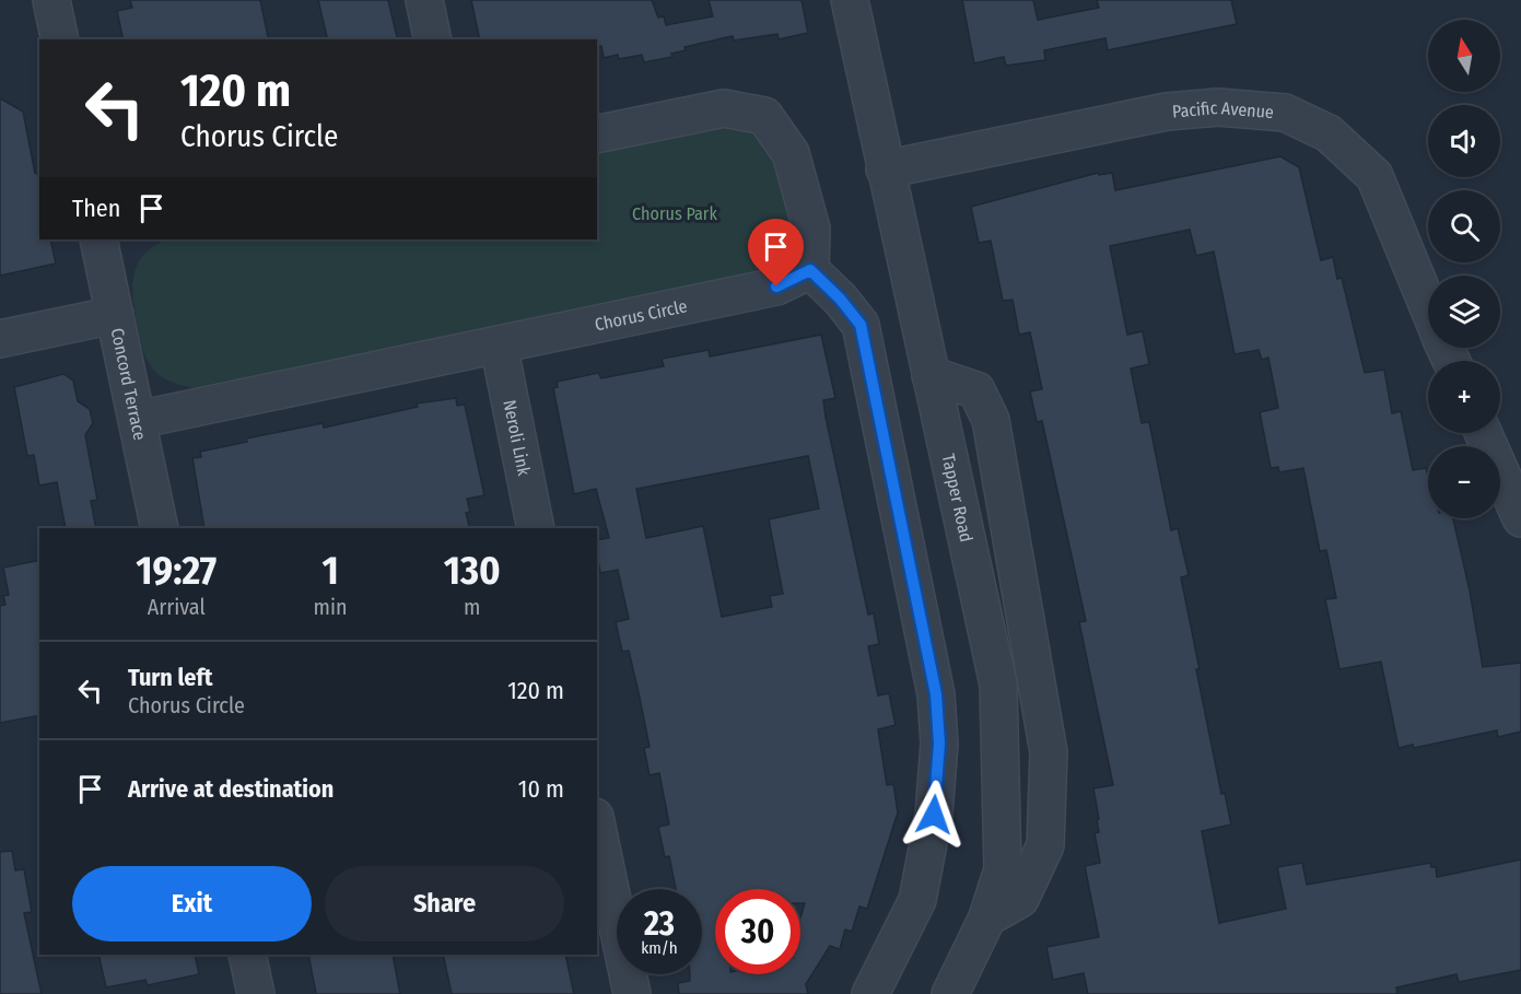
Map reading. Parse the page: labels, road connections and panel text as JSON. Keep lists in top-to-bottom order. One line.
{"streets":{"street":["Pacific Avenue","Chorus Circle","Concord Terrace","Neroli Link","Tapper Road"]},"crossings":[["Pacific Avenue","Tapper Road"],["Chorus Circle","Concord Terrace"],["Chorus Circle","Neroli Link"]],"parks":["Chorus Park"],"north":"top","page":{"map_buttons":["+","−"],"turn":["120 m","Chorus Circle"],"then":"Then","eta":["19:27","Arrival","1","min","130","m"],"list":[{"name":"Turn left","note":"Chorus Circle","value":"120 m"},{"name":"Arrive at destination","value":"10 m"}],"buttons":["Exit","Share"],"speed":"23 km/h","limit":"30"}}
